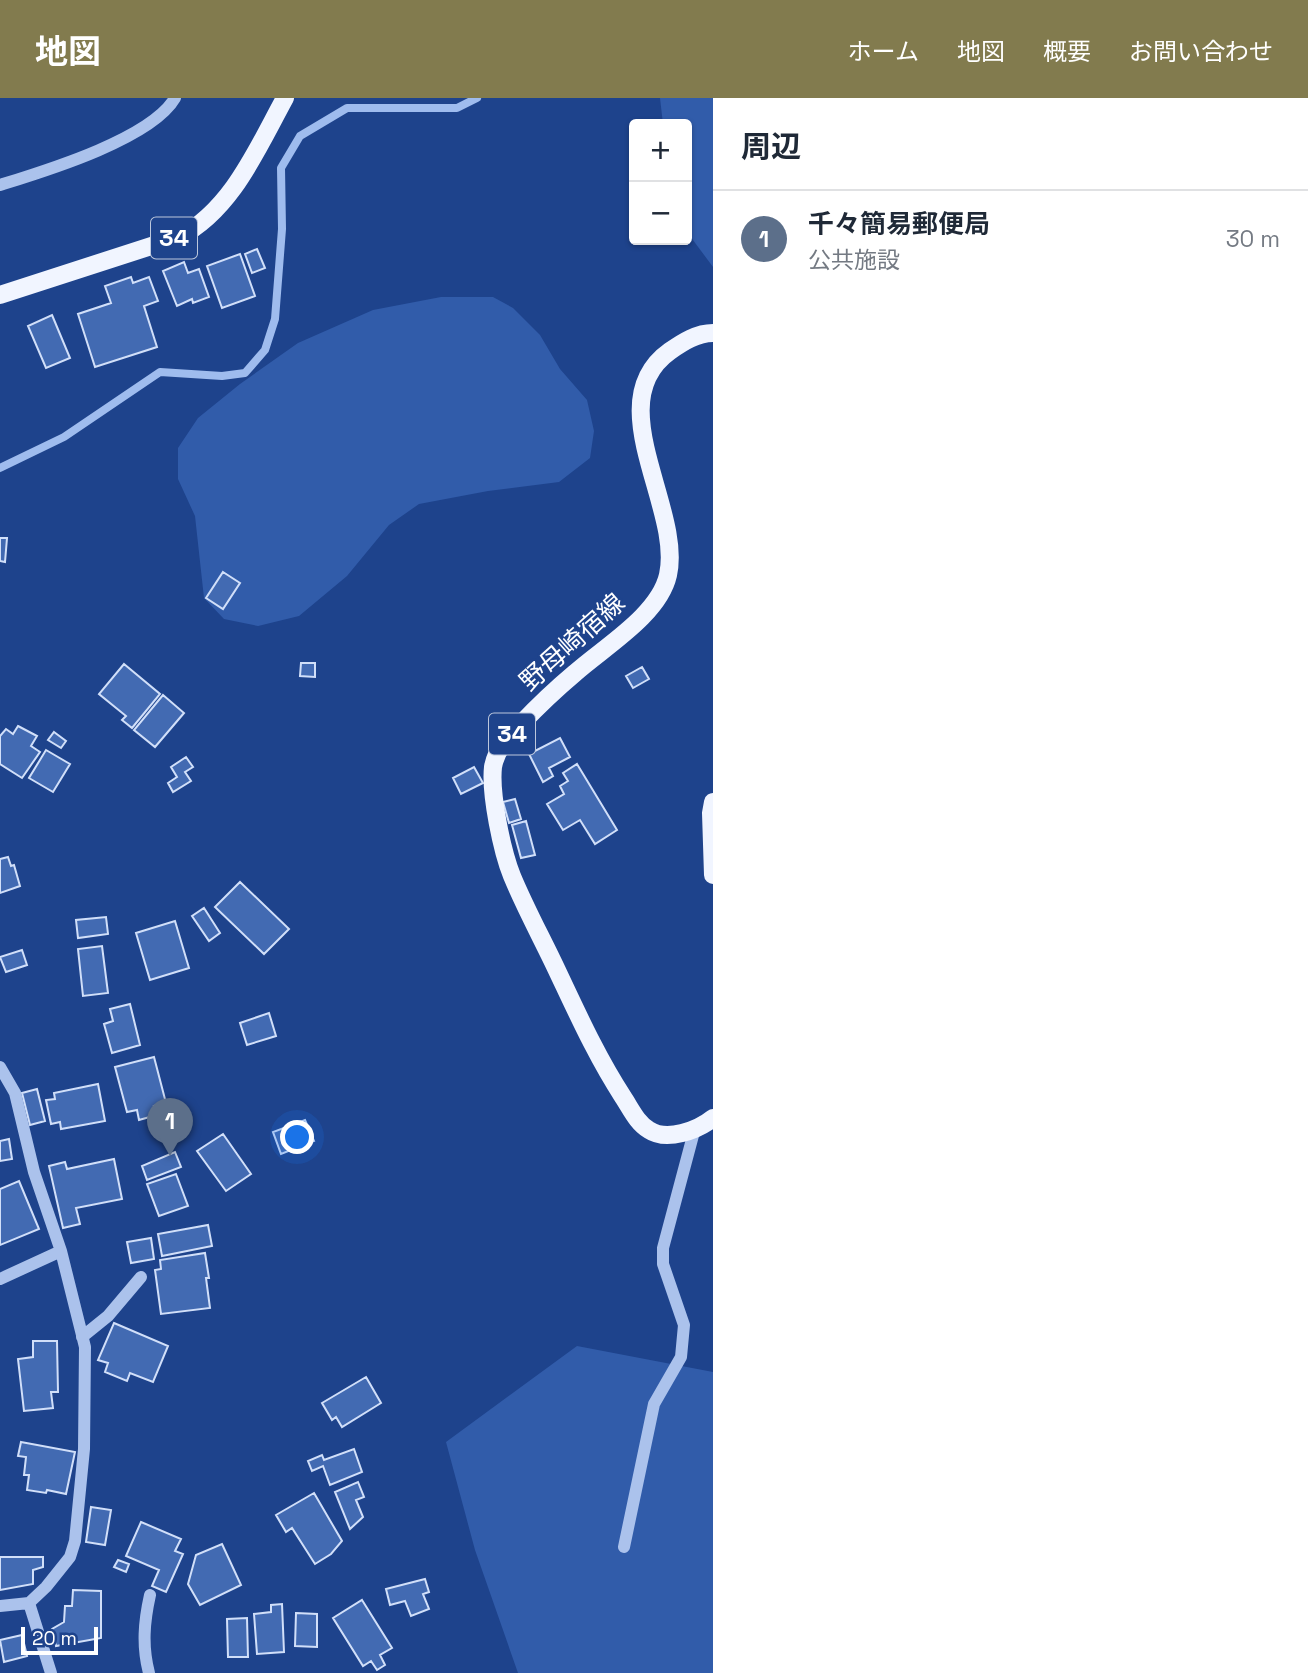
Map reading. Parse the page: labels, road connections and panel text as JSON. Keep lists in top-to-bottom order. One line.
{"streets":{"main road":["34","野母崎宿線"]},"scale_bar":"20 m","page":{"header":"地図","nav":["ホーム","地図","概要","お問い合わせ"],"heading":"周辺","map_buttons":["+","−"],"list":[{"mark":"1","name":"千々簡易郵便局","note":"公共施設","value":"30 m"}],"pins":"1","scale":"20 m"}}
